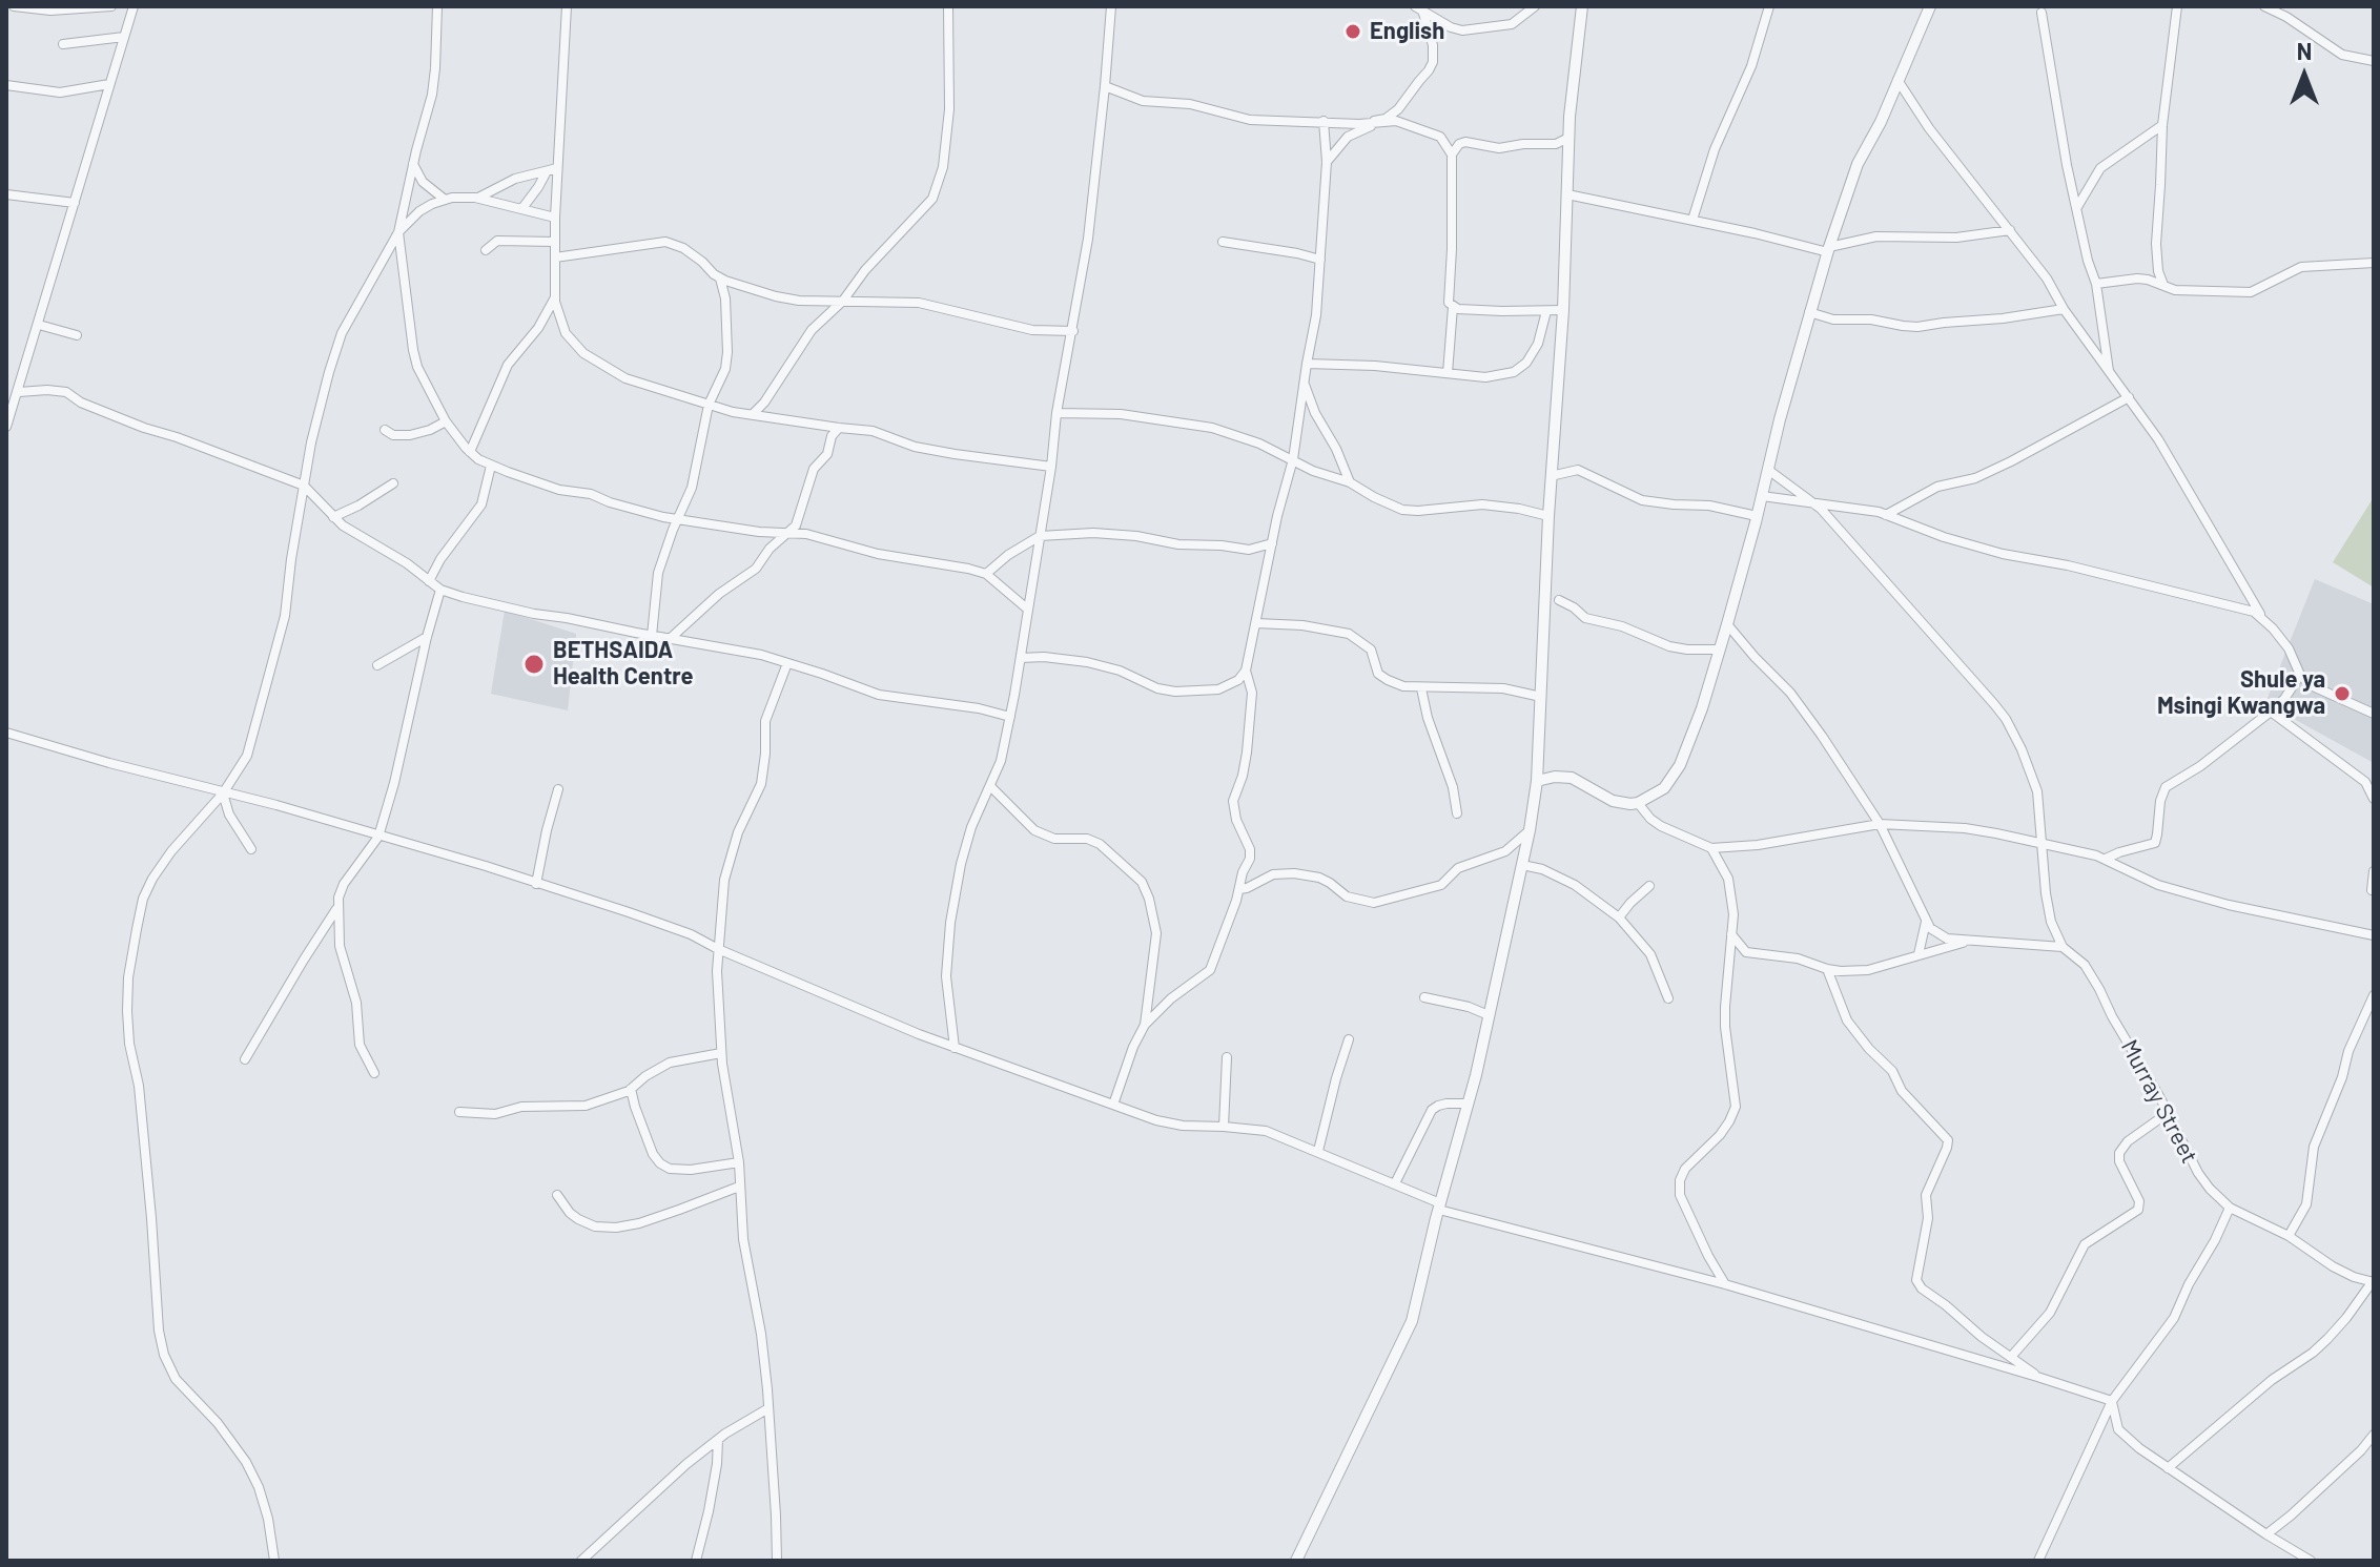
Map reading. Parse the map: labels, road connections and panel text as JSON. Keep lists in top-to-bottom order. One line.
{"streets":{"street":["Murray Street"]},"places":["English","BETHSAIDA Health Centre","Shule ya Msingi Kwangwa"],"north":"top"}
